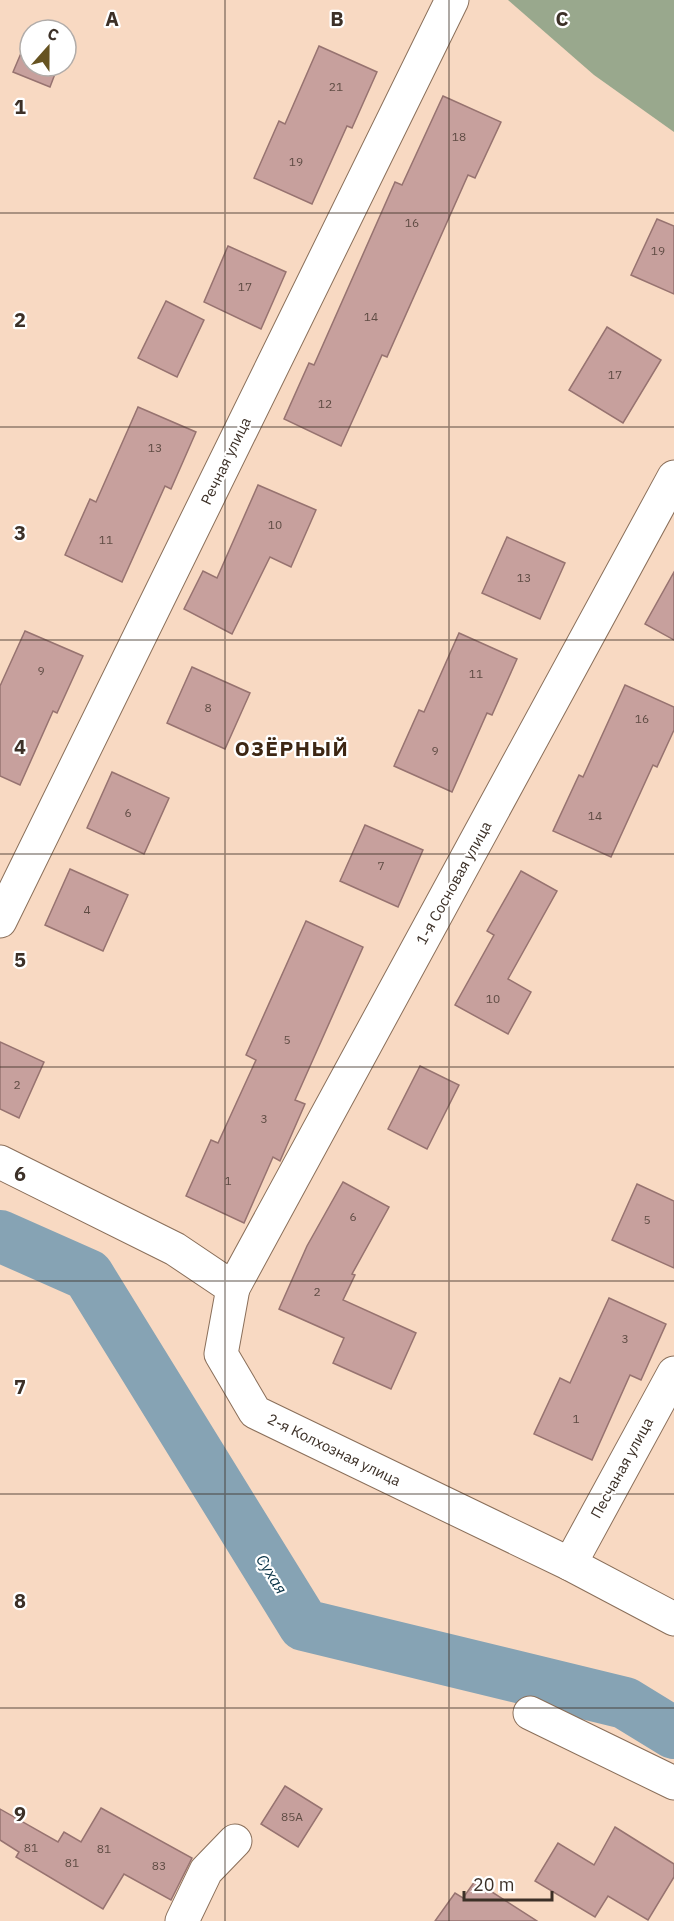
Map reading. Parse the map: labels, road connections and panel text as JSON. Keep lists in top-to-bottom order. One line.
{"streets":{"street":["Речная улица","1-я Сосновая улица","2-я Колхозная улица","Песчаная улица"]},"crossings":[["1-я Сосновая улица","2-я Колхозная улица"],["2-я Колхозная улица","Песчаная улица"]],"districts":["ОЗЁРНЫЙ"],"water":["Сухая"],"house_numbers":["21","18","19","16","19","17","14","17","12","13","10","11","13","9","11","8","16","9","6","14","7","4","10","5","2","3","1","6","5","2","3","1","85А","81","81","81","83"],"scale_bar":"20 m","north":"top","grid":{"columns":["A","B","C"],"rows":["1","2","3","4","5","6","7","8","9"]}}
